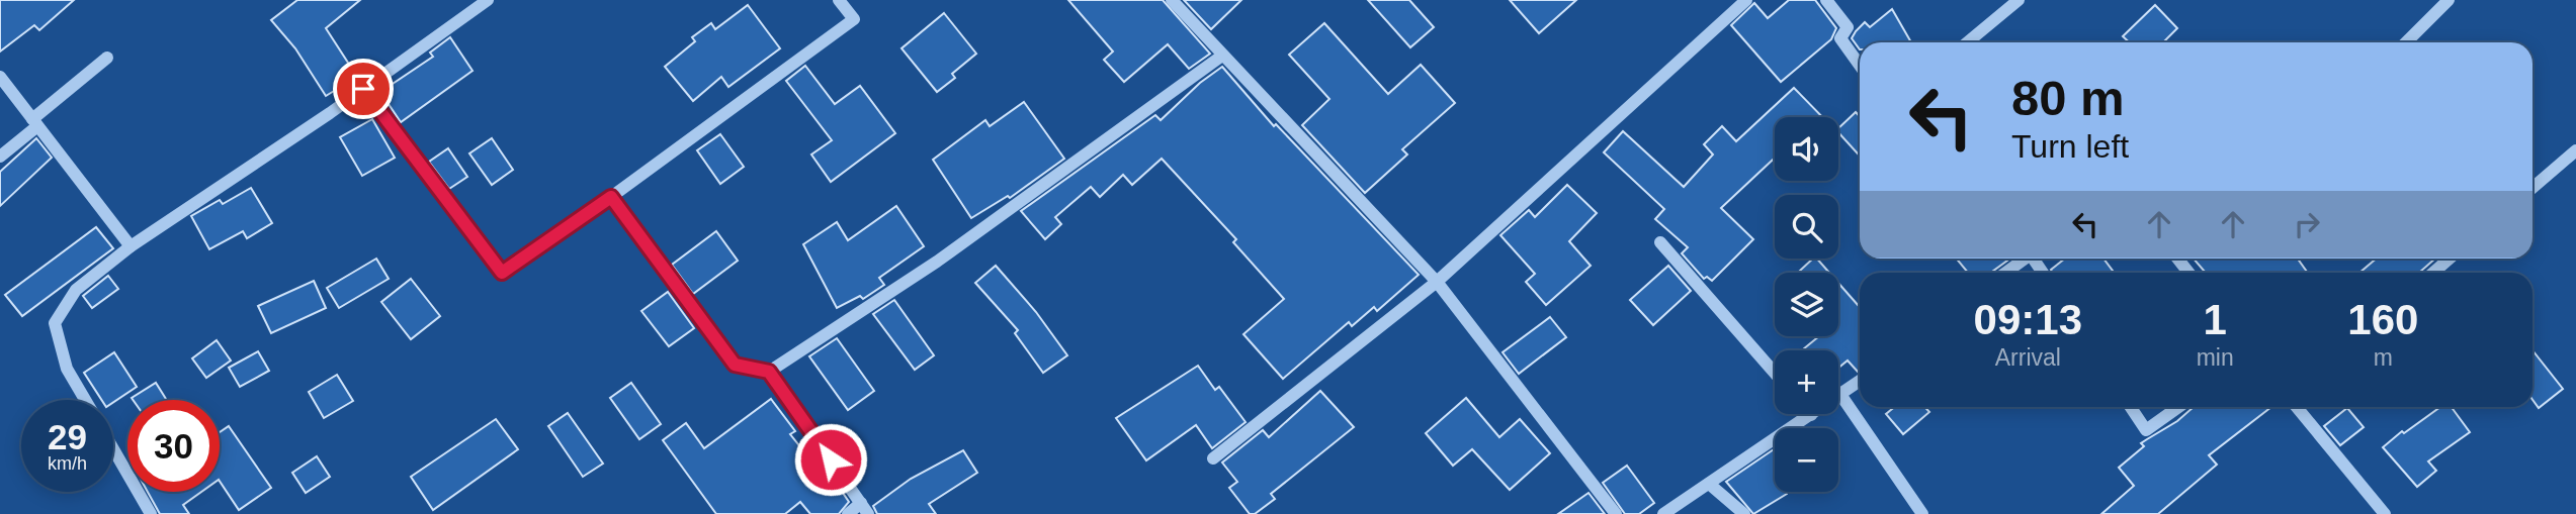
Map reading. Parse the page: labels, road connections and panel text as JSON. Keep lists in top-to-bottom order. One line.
{"page":{"turn":["80 m","Turn left"],"map_buttons":["+","−"],"eta":["09:13","Arrival","1","min","160","m"],"speed":"29 km/h","limit":"30"}}
